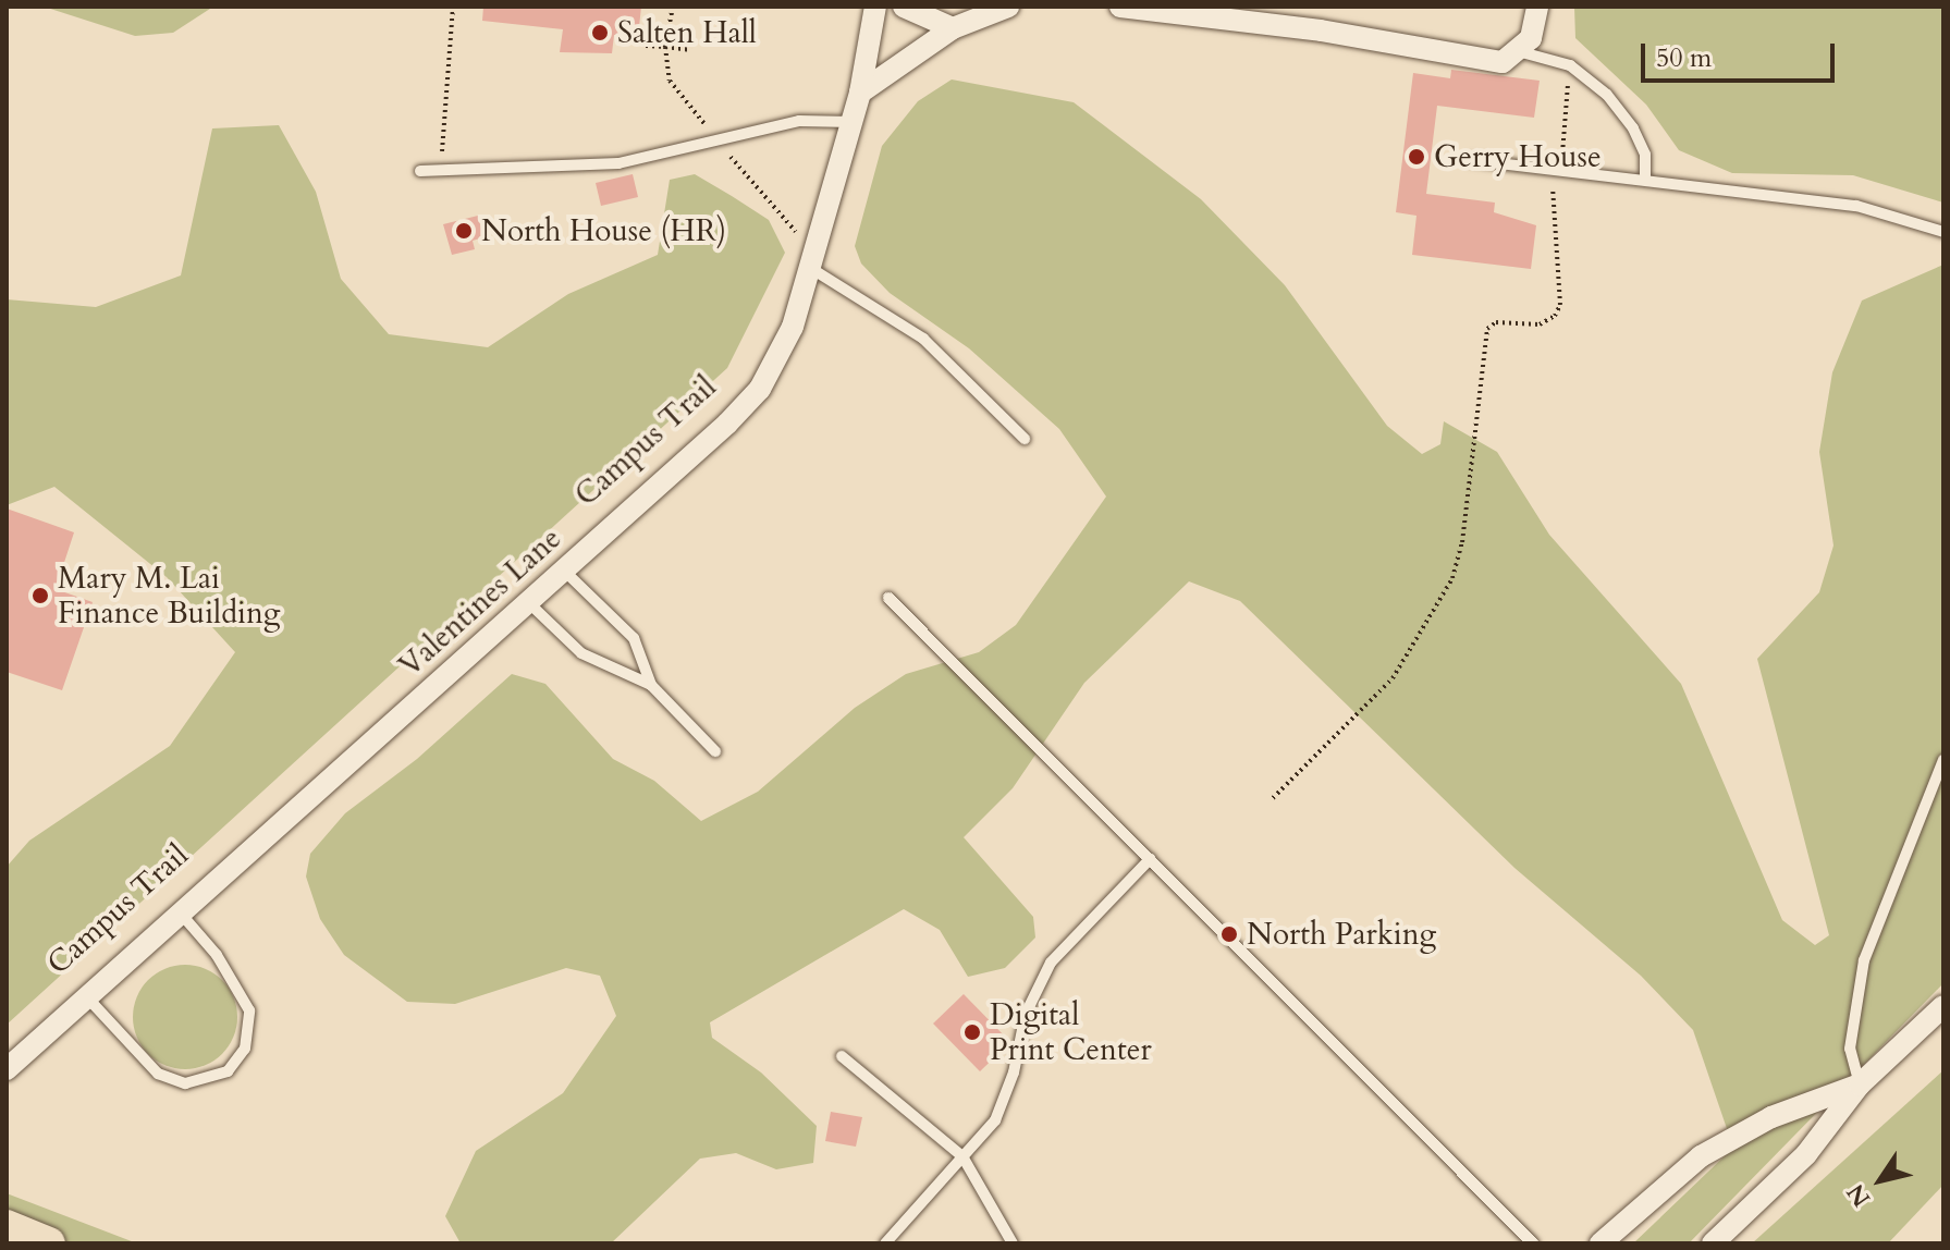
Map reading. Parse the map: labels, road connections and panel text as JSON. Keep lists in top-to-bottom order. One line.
{"streets":{"street":["Valentines Lane"]},"places":["Salten Hall","Gerry House","North House (HR)","Mary M. Lai Finance Building","North Parking","Digital Print Center"],"scale_bar":"50 m","north":"bottom left"}
